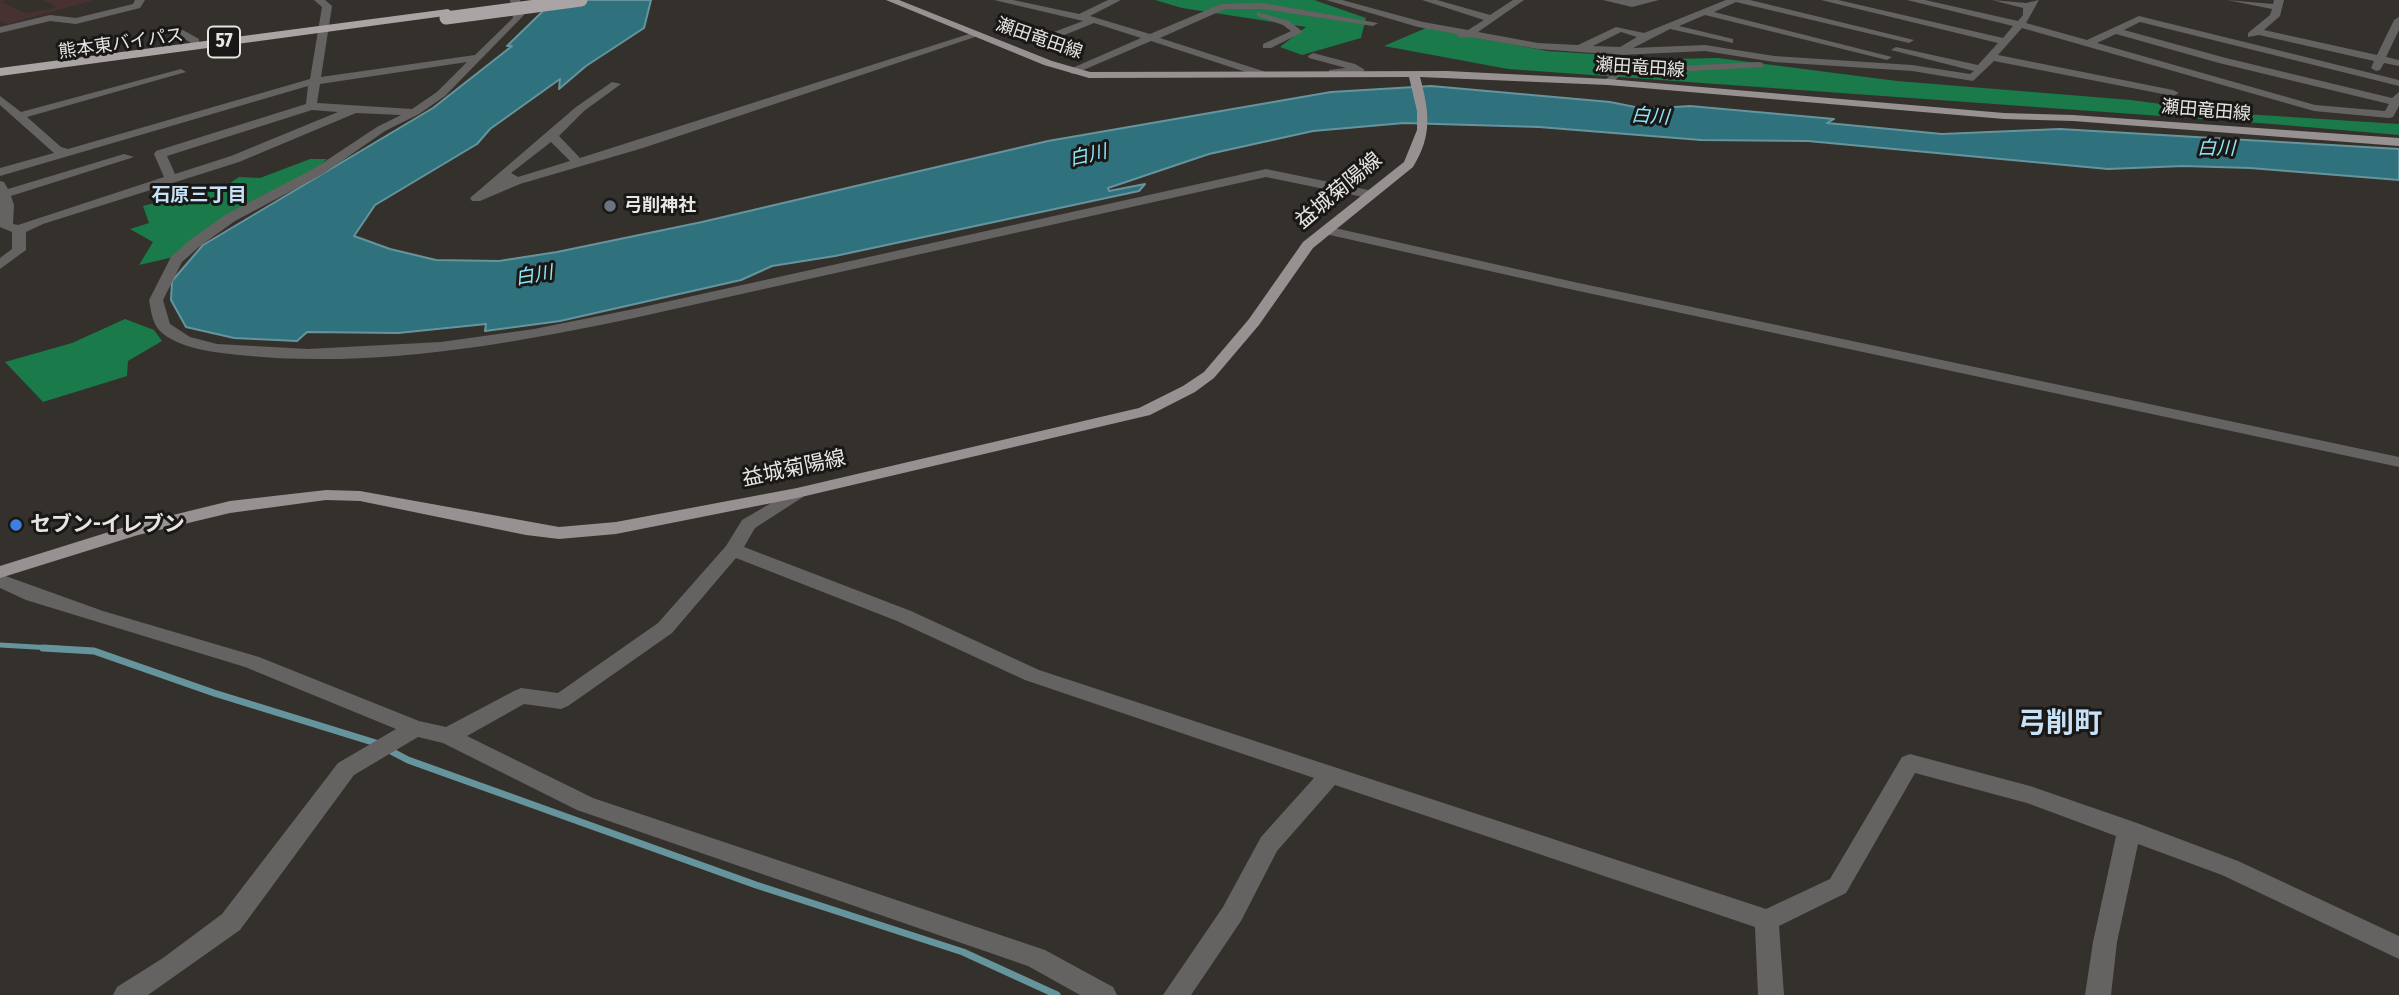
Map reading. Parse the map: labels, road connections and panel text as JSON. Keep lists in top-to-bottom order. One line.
{"streets":{"highway":["57","熊本東バイパス"],"main road":["瀬田竜田線","益城菊陽線"]},"crossings":[["瀬田竜田線","益城菊陽線"]],"districts":["石原三丁目","弓削町"],"water":["白川"],"places":["弓削神社","セブン-イレブン"]}
